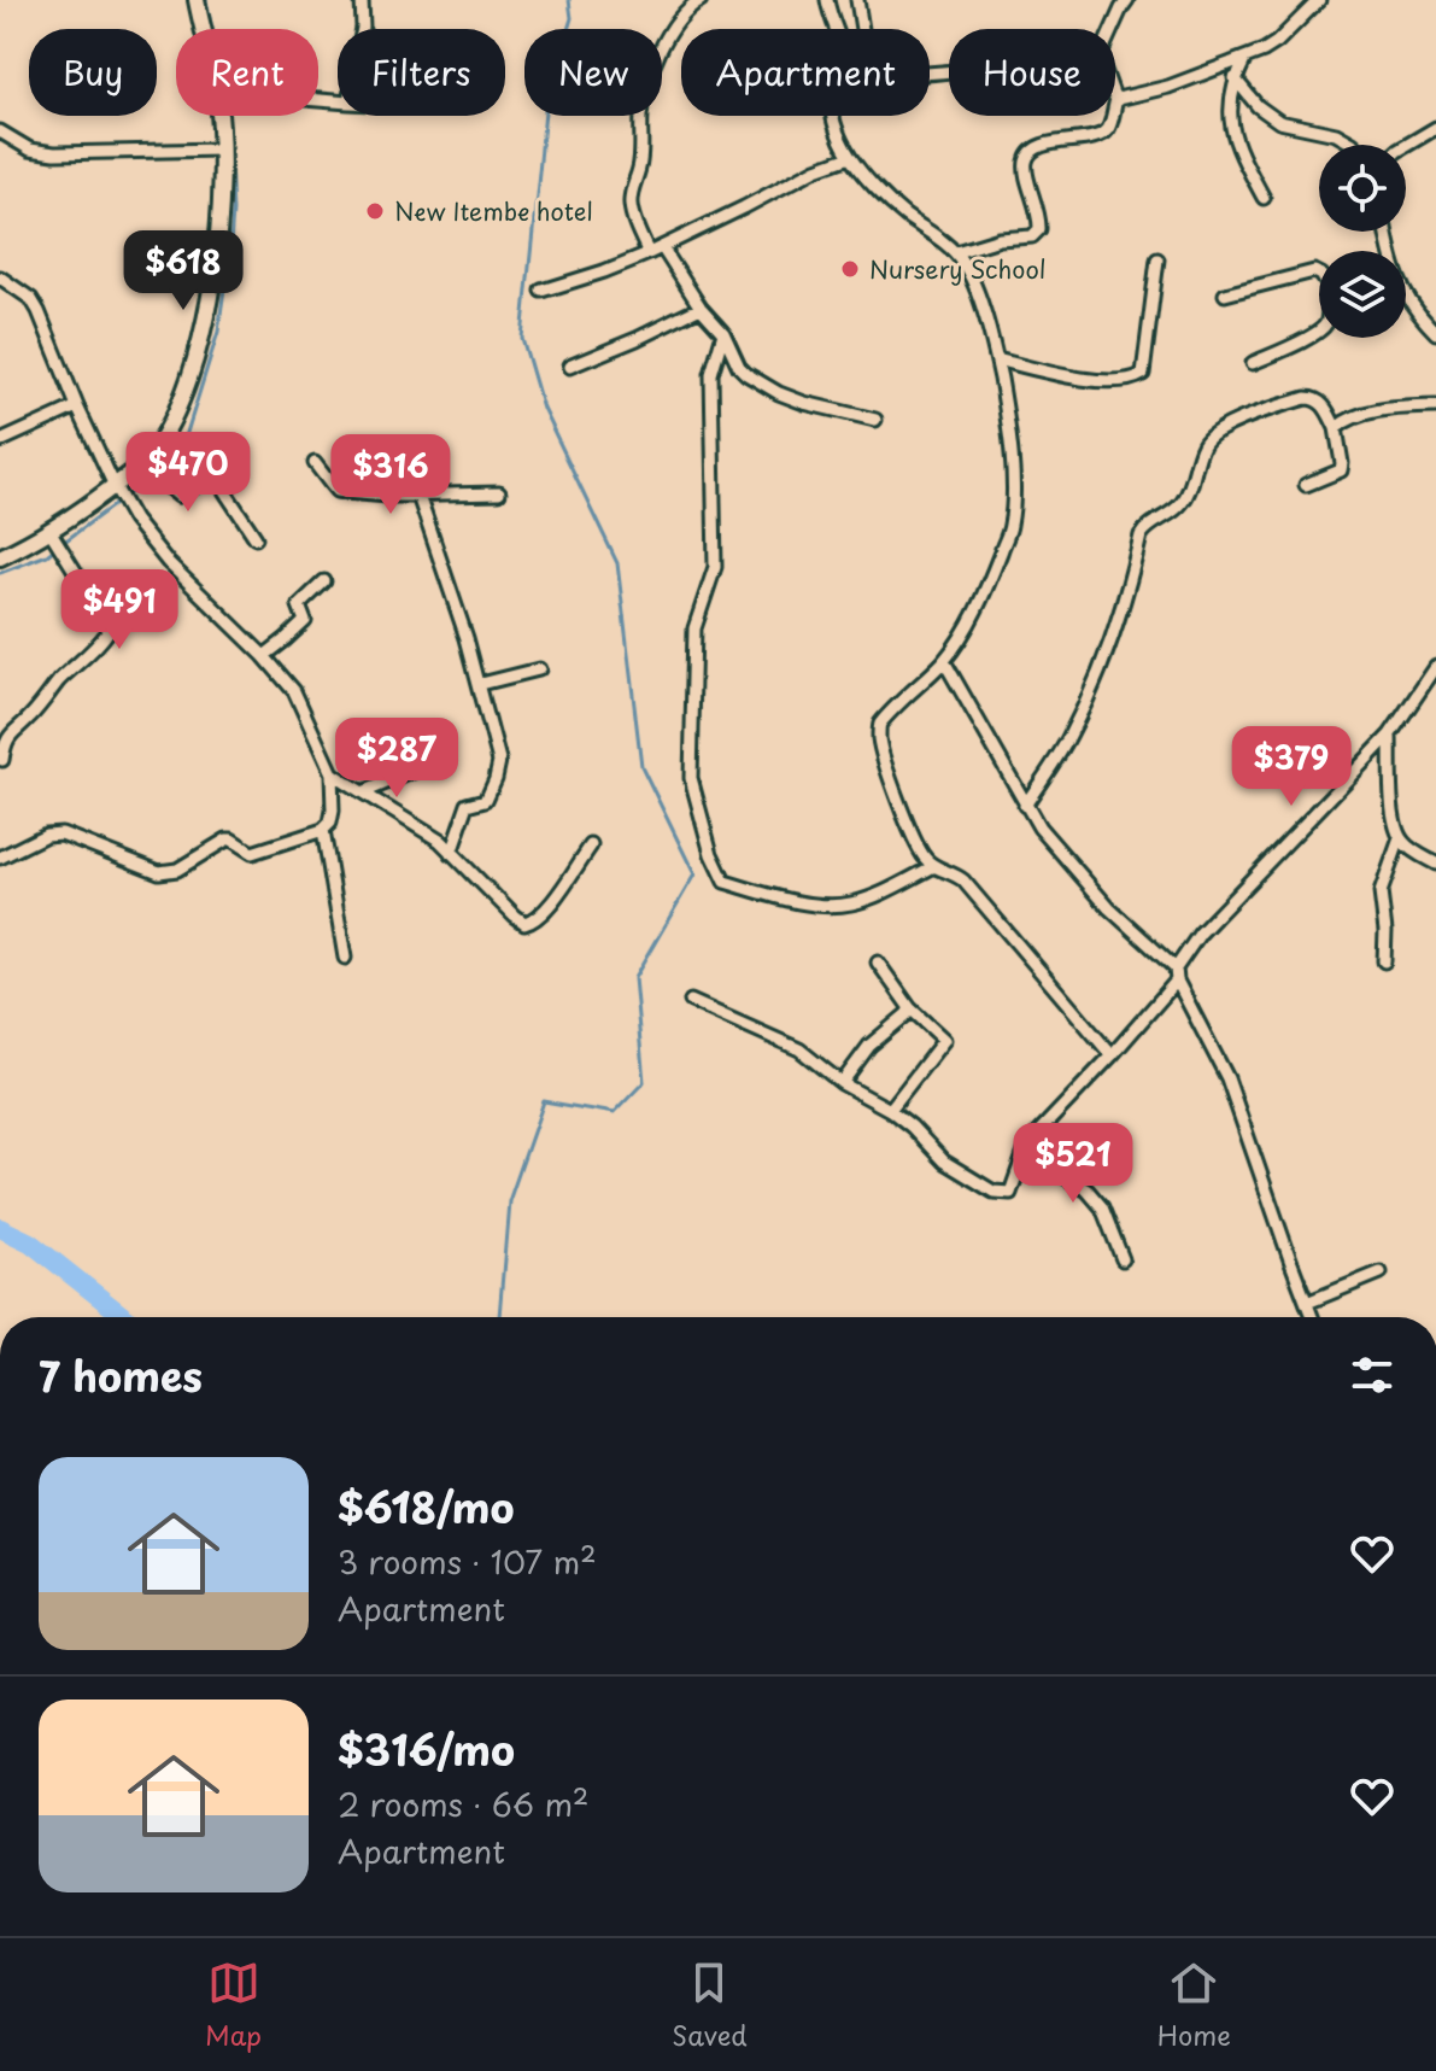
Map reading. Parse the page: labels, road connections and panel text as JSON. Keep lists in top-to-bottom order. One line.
{"places":["New Itembe hotel","Nursery School"],"page":{"chip":["Buy","Rent","Filters","New","Apartment","House"],"price":["$618","$470","$316","$491","$287","$379","$521"],"heading":"7 homes","list":[{"name":"$618/mo","note":"3 rooms · 107 m² · Apartment"},{"name":"$316/mo","note":"2 rooms · 66 m² · Apartment"}],"tabs":["Map","Saved","Home"]}}
